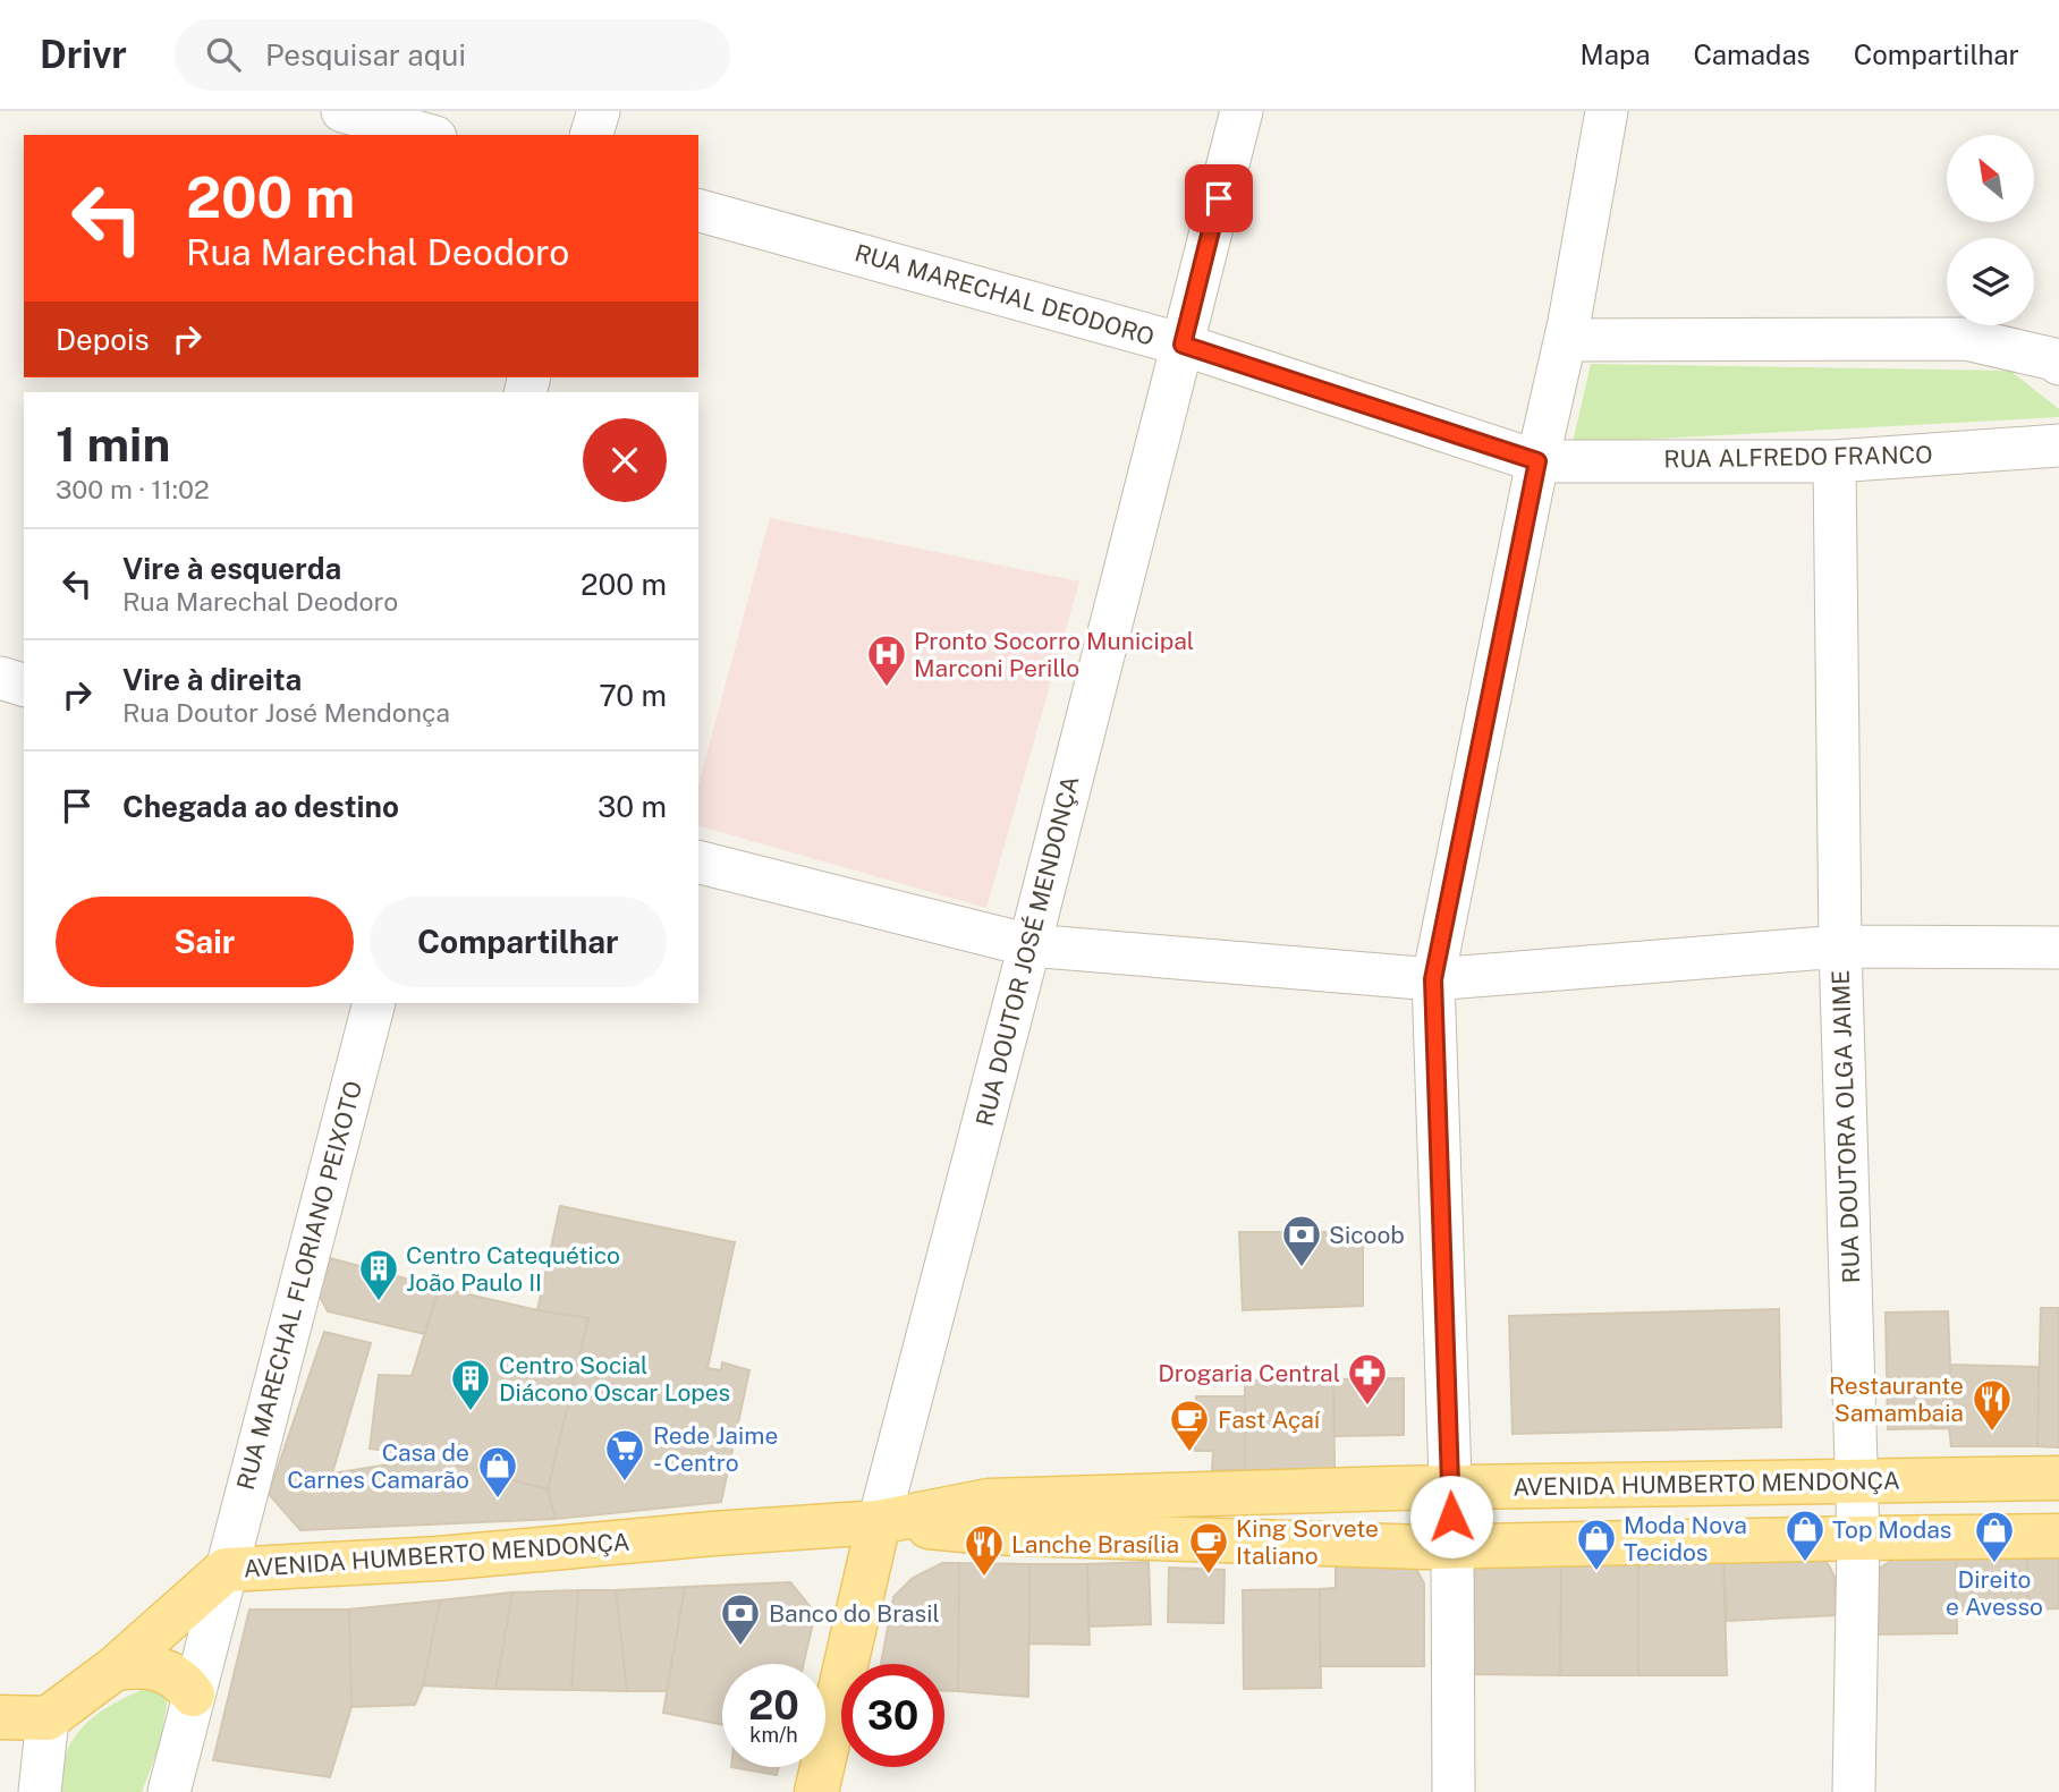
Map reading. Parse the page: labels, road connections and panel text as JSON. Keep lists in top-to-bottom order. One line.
{"streets":{"main road":["RUA DOUTOR JOSÉ MENDONÇA","AVENIDA HUMBERTO MENDONÇA"],"street":["RUA MARECHAL DEODORO","RUA ALFREDO FRANCO","RUA DOUTORA OLGA JAIME","RUA MARECHAL FLORIANO PEIXOTO"]},"crossings":[["RUA MARECHAL DEODORO","RUA ALFREDO FRANCO"],["RUA MARECHAL DEODORO","RUA DOUTOR JOSÉ MENDONÇA"],["RUA ALFREDO FRANCO","RUA DOUTORA OLGA JAIME"],["RUA DOUTOR JOSÉ MENDONÇA","AVENIDA HUMBERTO MENDONÇA"],["RUA DOUTORA OLGA JAIME","AVENIDA HUMBERTO MENDONÇA"],["RUA MARECHAL FLORIANO PEIXOTO","AVENIDA HUMBERTO MENDONÇA"]],"places":{"hospital":["Pronto Socorro Municipal Marconi Perillo"],"bank":["Sicoob","Banco do Brasil"],"building":["Centro Catequético João Paulo II","Centro Social Diácono Oscar Lopes"],"pharmacy":["Drogaria Central"],"restaurant":["Restaurante Samambaia","Lanche Brasília"],"cafe":["Fast Açaí","King Sorvete Italiano"],"supermarket":["Rede Jaime - Centro"],"shop":["Casa de Carnes Camarão","Top Modas","Direito e Avesso","Moda Nova Tecidos"]},"north":"top left","page":{"header":"Drivr","search":"Pesquisar aqui","nav":["Mapa","Camadas","Compartilhar"],"turn":["200 m","Rua Marechal Deodoro"],"then":"Depois","heading":["1 min","300 m · 11:02"],"list":[{"name":"Vire à esquerda","note":"Rua Marechal Deodoro","value":"200 m"},{"name":"Vire à direita","note":"Rua Doutor José Mendonça","value":"70 m"},{"name":"Chegada ao destino","value":"30 m"}],"buttons":["Sair","Compartilhar"],"speed":"20 km/h","limit":"30"}}
